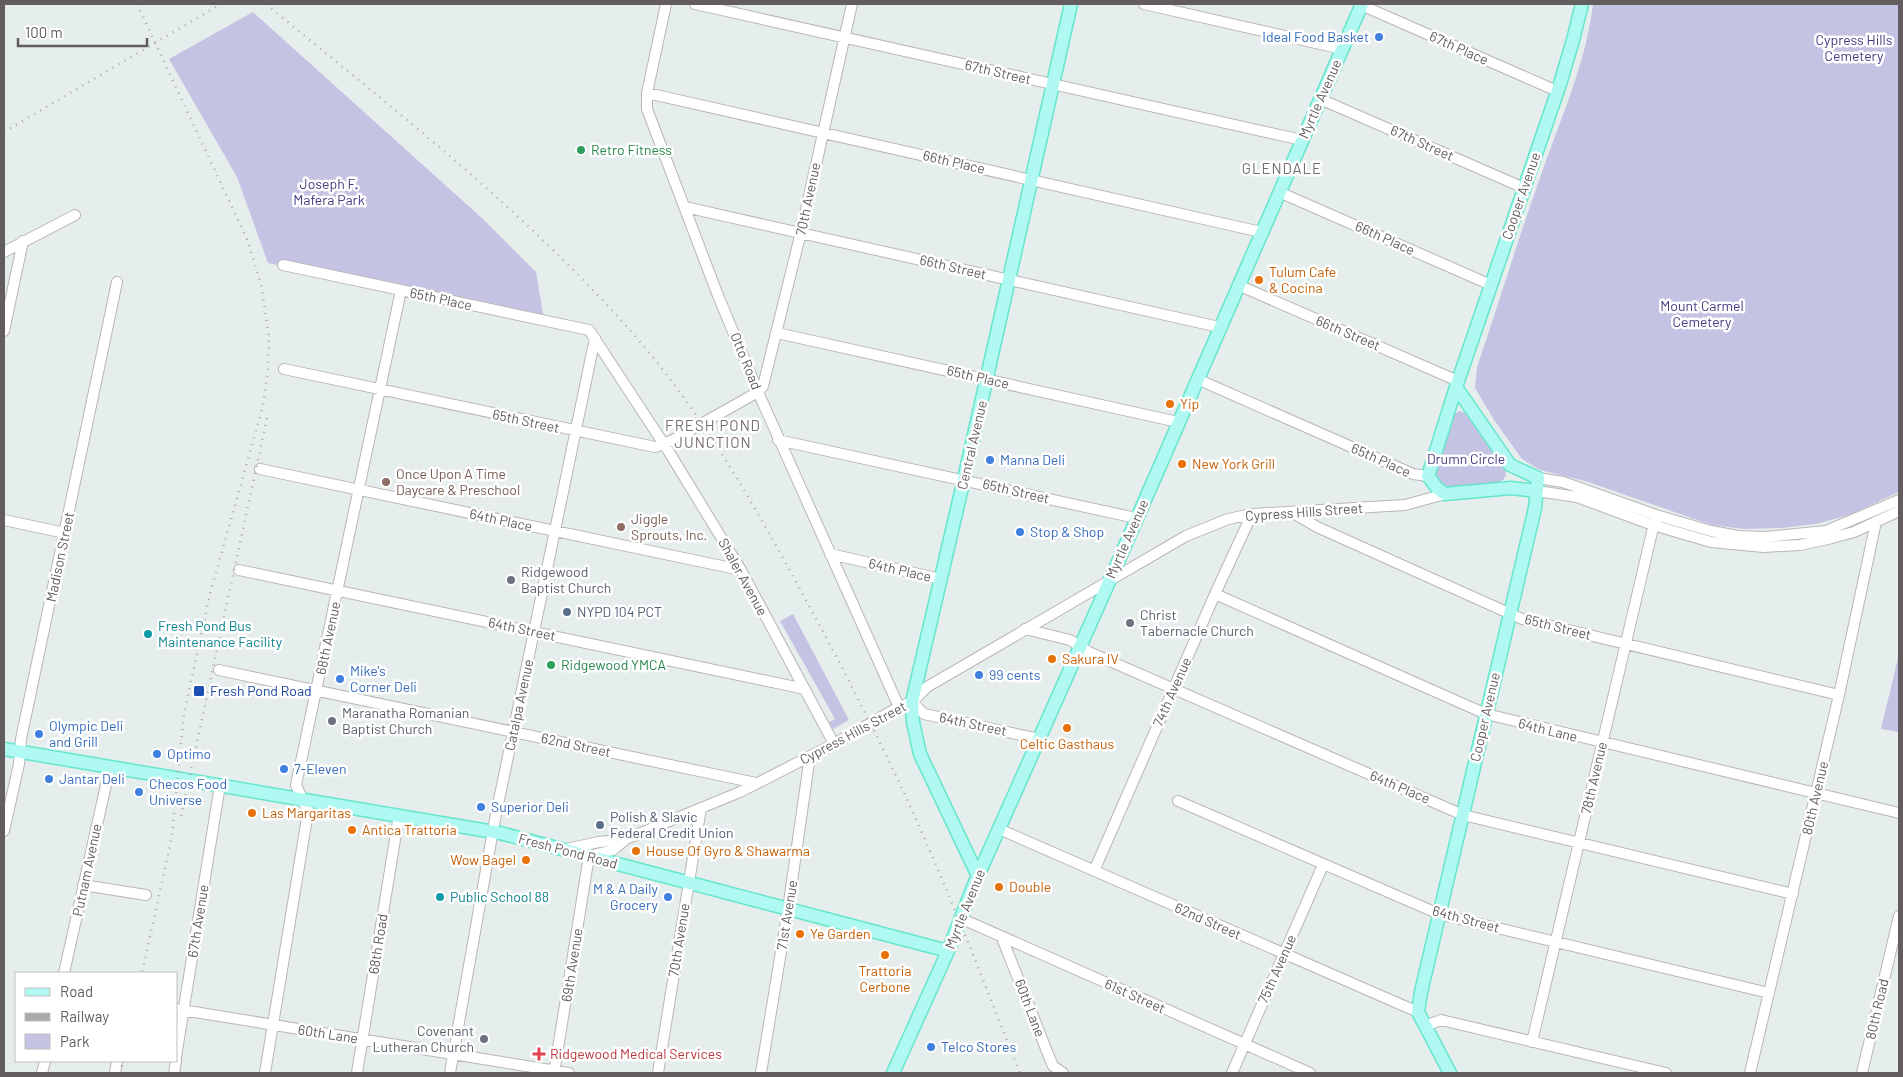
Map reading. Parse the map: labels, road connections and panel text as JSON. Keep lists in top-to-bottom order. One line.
{"streets":{"main road":["Myrtle Avenue","Cooper Avenue","Central Avenue","Cypress Hills Street","Fresh Pond Road"],"street":["67th Place","67th Street","66th Place","70th Avenue","66th Street","65th Place","Otto Road","65th Street","64th Place","Madison Street","Shaler Avenue","64th Street","68th Avenue","74th Avenue","Catalpa Avenue","64th Lane","62nd Street","78th Avenue","80th Avenue","Putnam Avenue","71st Avenue","67th Avenue","68th Road","69th Avenue","75th Avenue","61st Street","60th Lane","80th Road"]},"crossings":[["67th Place","Myrtle Avenue"],["67th Place","Cooper Avenue"],["67th Street","Myrtle Avenue"],["67th Street","Cooper Avenue"],["67th Street","70th Avenue"],["67th Street","Central Avenue"],["Myrtle Avenue","66th Place"],["Myrtle Avenue","66th Street"],["Myrtle Avenue","65th Place"],["Myrtle Avenue","65th Street"],["Myrtle Avenue","Central Avenue"],["Myrtle Avenue","Cypress Hills Street"],["Myrtle Avenue","64th Place"],["Myrtle Avenue","64th Street"],["Myrtle Avenue","62nd Street"],["Myrtle Avenue","Fresh Pond Road"],["Myrtle Avenue","61st Street"],["66th Place","Cooper Avenue"],["66th Place","70th Avenue"],["66th Place","Otto Road"],["66th Place","Central Avenue"],["Cooper Avenue","66th Street"],["Cooper Avenue","65th Place"],["Cooper Avenue","65th Street"],["Cooper Avenue","Cypress Hills Street"],["Cooper Avenue","64th Place"],["Cooper Avenue","64th Street"],["Cooper Avenue","64th Lane"],["Cooper Avenue","62nd Street"],["70th Avenue","66th Street"],["70th Avenue","65th Place"],["70th Avenue","Otto Road"],["70th Avenue","65th Street"],["70th Avenue","Cypress Hills Street"],["70th Avenue","Fresh Pond Road"],["66th Street","Otto Road"],["66th Street","Central Avenue"],["65th Place","Central Avenue"],["65th Place","Shaler Avenue"],["65th Place","68th Avenue"],["65th Place","Catalpa Avenue"],["Otto Road","65th Street"],["Otto Road","Cypress Hills Street"],["Otto Road","64th Place"],["65th Street","Central Avenue"],["65th Street","Cypress Hills Street"],["65th Street","Shaler Avenue"],["65th Street","68th Avenue"],["65th Street","Catalpa Avenue"],["65th Street","78th Avenue"],["65th Street","80th Avenue"],["Central Avenue","Cypress Hills Street"],["Central Avenue","64th Place"],["Central Avenue","64th Street"],["Cypress Hills Street","64th Place"],["Cypress Hills Street","Shaler Avenue"],["Cypress Hills Street","64th Street"],["Cypress Hills Street","74th Avenue"],["Cypress Hills Street","62nd Street"],["Cypress Hills Street","78th Avenue"],["Cypress Hills Street","80th Avenue"],["Cypress Hills Street","Fresh Pond Road"],["Cypress Hills Street","71st Avenue"],["Cypress Hills Street","69th Avenue"],["64th Place","Shaler Avenue"],["64th Place","68th Avenue"],["64th Place","74th Avenue"],["64th Place","Catalpa Avenue"],["64th Place","78th Avenue"],["64th Place","80th Avenue"],["Madison Street","Fresh Pond Road"],["Shaler Avenue","64th Street"],["Shaler Avenue","Catalpa Avenue"],["64th Street","68th Avenue"],["64th Street","Catalpa Avenue"],["64th Street","78th Avenue"],["64th Street","80th Avenue"],["64th Street","75th Avenue"],["68th Avenue","62nd Street"],["68th Avenue","Fresh Pond Road"],["68th Avenue","60th Lane"],["74th Avenue","64th Lane"],["74th Avenue","62nd Street"],["Catalpa Avenue","62nd Street"],["Catalpa Avenue","Fresh Pond Road"],["Catalpa Avenue","60th Lane"],["64th Lane","78th Avenue"],["64th Lane","80th Avenue"],["62nd Street","75th Avenue"],["Fresh Pond Road","Putnam Avenue"],["Fresh Pond Road","71st Avenue"],["Fresh Pond Road","67th Avenue"],["Fresh Pond Road","68th Road"],["Fresh Pond Road","69th Avenue"],["67th Avenue","60th Lane"],["68th Road","60th Lane"],["69th Avenue","60th Lane"],["75th Avenue","61st Street"],["61st Street","60th Lane"]],"districts":["GLENDALE","FRESH POND JUNCTION"],"parks":["Cypress Hills Cemetery","Joseph F. Mafera Park","Mount Carmel Cemetery","Drumn Circle"],"places":{"other":["Ideal Food Basket","Retro Fitness","Tulum Cafe & Cocina","Yip","Manna Deli","New York Grill","Once Upon A Time Daycare & Preschool","Jiggle Sprouts, Inc.","Stop & Shop","Ridgewood Baptist Church","NYPD 104 PCT","Christ Tabernacle Church","Fresh Pond Bus Maintenance Facility","Sakura IV","Ridgewood YMCA","99 cents","Mike's Corner Deli","Maranatha Romanian Baptist Church","Celtic Gasthaus","Olympic Deli and Grill","Optimo","7-Eleven","Jantar Deli","Checos Food Universe","Superior Deli","Las Margaritas","Polish & Slavic Federal Credit Union","Antica Trattoria","House Of Gyro & Shawarma","Wow Bagel","Double","Public School 88","M & A Daily Grocery","Ye Garden","Trattoria Cerbone","Covenant Lutheran Church","Telco Stores"],"transit":["Fresh Pond Road"],"health":["Ridgewood Medical Services"]},"legend":["Road","Railway","Park"],"scale_bar":"100 m"}
